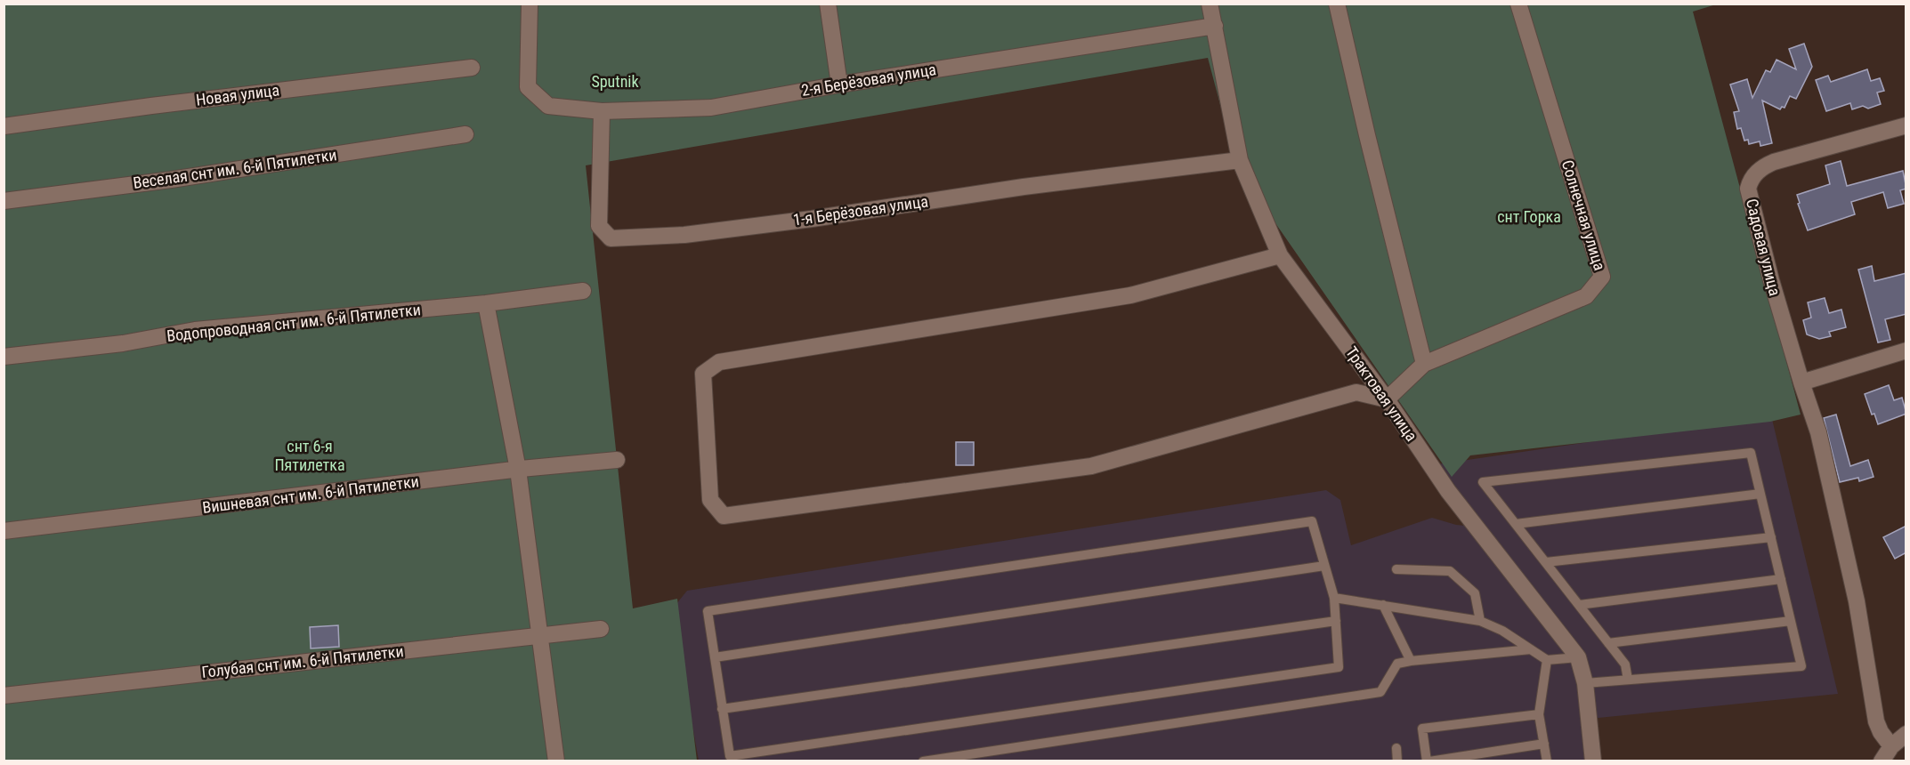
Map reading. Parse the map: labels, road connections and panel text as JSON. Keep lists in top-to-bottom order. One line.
{"streets":{"street":["2-я Берёзовая улица","Новая улица","Веселая снт им. 6-й Пятилетки","1-я Берёзовая улица","Солнечная улица","Садовая улица","Водопроводная снт им. 6-й Пятилетки","Трактовая улица","Вишневая снт им. 6-й Пятилетки","Голубая снт им. 6-й Пятилетки"]},"crossings":[["2-я Берёзовая улица","1-я Берёзовая улица"],["2-я Берёзовая улица","Трактовая улица"],["1-я Берёзовая улица","Трактовая улица"],["Солнечная улица","Трактовая улица"]],"parks":["Sputnik","снт Горка","снт 6-я Пятилетка"]}
